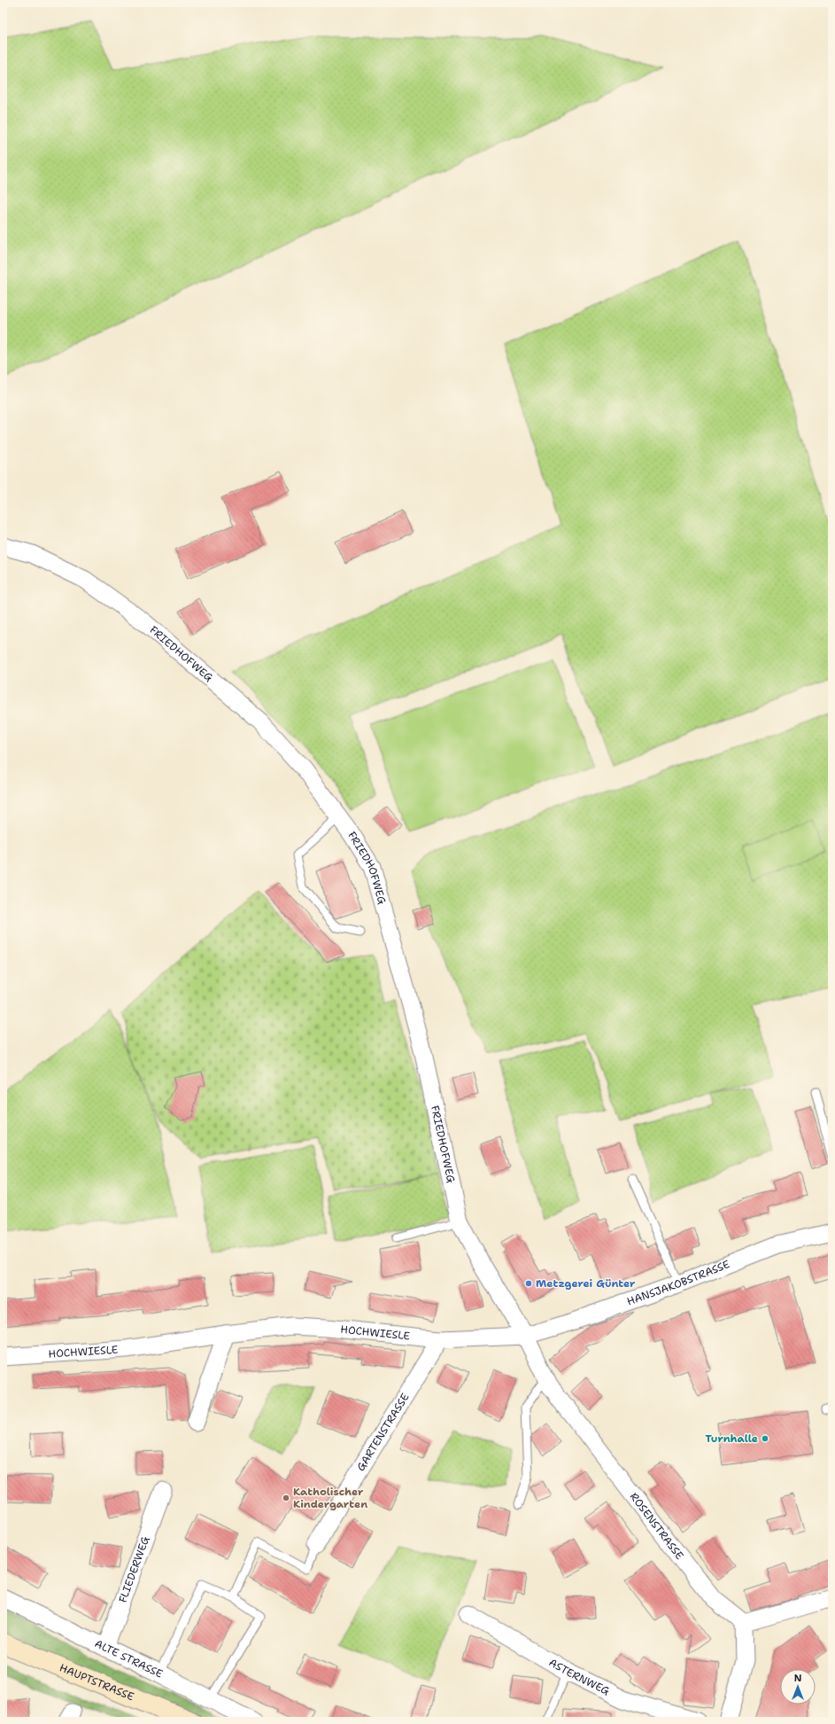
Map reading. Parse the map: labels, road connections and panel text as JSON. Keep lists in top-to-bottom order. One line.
{"streets":{"street":["FRIEDHOFWEG","HANSJAKOBSTRASSE","HOCHWIESLE","GARTENSTRASSE","ROSENSTRASSE","FLIEDERWEG","ALTE STRASSE","ASTERNWEG","HAUPTSTRASSE"]},"crossings":[["FRIEDHOFWEG","HANSJAKOBSTRASSE"],["FRIEDHOFWEG","HOCHWIESLE"],["FRIEDHOFWEG","ROSENSTRASSE"],["HANSJAKOBSTRASSE","HOCHWIESLE"],["HANSJAKOBSTRASSE","ROSENSTRASSE"],["HOCHWIESLE","GARTENSTRASSE"],["HOCHWIESLE","ROSENSTRASSE"],["FLIEDERWEG","ALTE STRASSE"]],"places":["Metzgerei Günter","Turnhalle","Katholischer Kindergarten"],"north":"top"}
